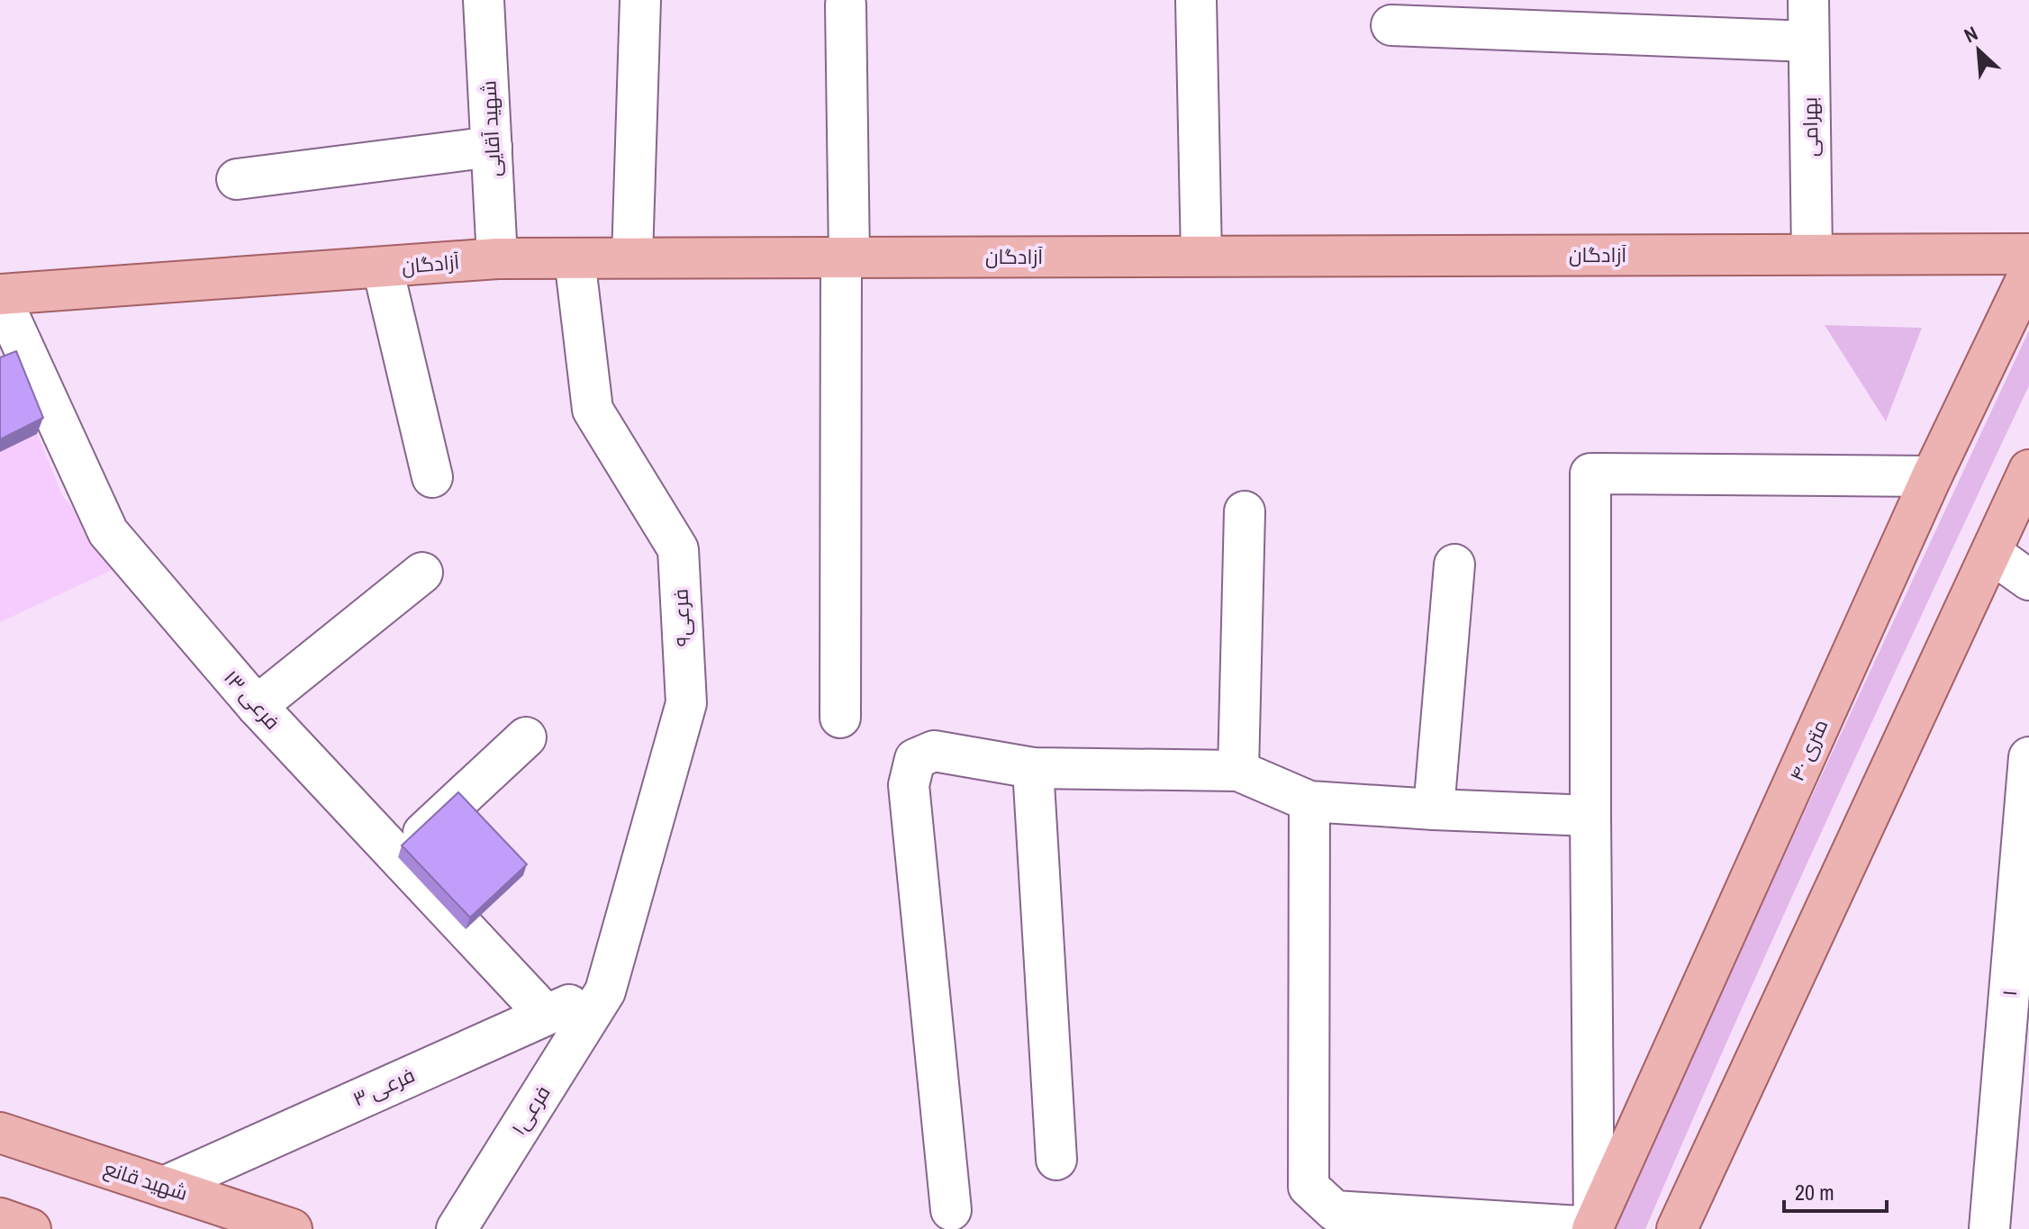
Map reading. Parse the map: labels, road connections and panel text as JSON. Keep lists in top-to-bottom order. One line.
{"streets":{"main road":["آزادگان","۴۰ متری","شهید قانع"],"street":["بهرامی","شهید آقایی","فرعی۹","فرعی ۱۳","۱","فرعی ۳","فرعی۱"]},"crossings":[["بهرامی","آزادگان"],["شهید آقایی","آزادگان"],["آزادگان","فرعی۹"],["آزادگان","فرعی ۱۳"],["فرعی۹","فرعی ۳"],["فرعی۹","فرعی۱"],["فرعی ۱۳","فرعی ۳"],["فرعی ۳","فرعی۱"],["فرعی ۳","شهید قانع"]],"scale_bar":"20 m","north":"top left"}
